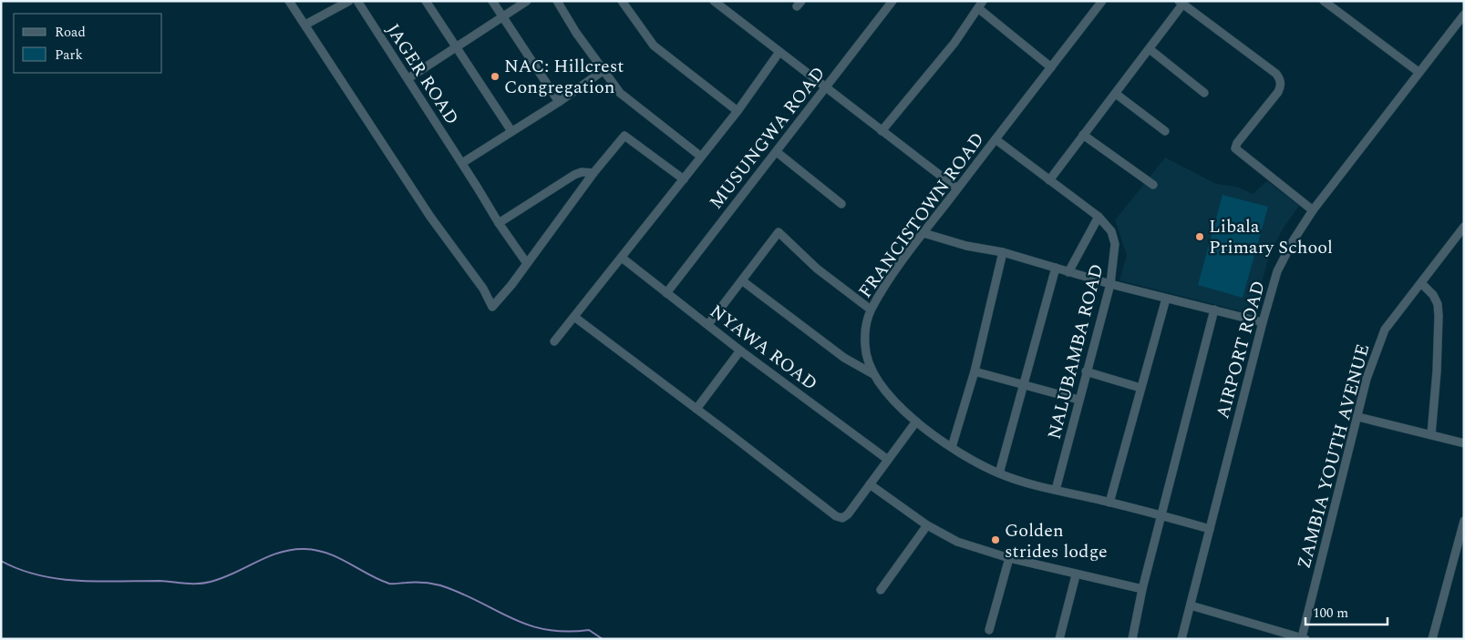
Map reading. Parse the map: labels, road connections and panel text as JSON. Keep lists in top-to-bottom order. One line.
{"streets":{"street":["JAGER ROAD","MUSUNGWA ROAD","FRANCISTOWN ROAD","NYAWA ROAD","AIRPORT ROAD","NALUBAMBA ROAD","ZAMBIA YOUTH AVENUE"]},"crossings":[["MUSUNGWA ROAD","NYAWA ROAD"],["FRANCISTOWN ROAD","AIRPORT ROAD"],["FRANCISTOWN ROAD","NALUBAMBA ROAD"]],"places":["NAC: Hillcrest Congregation","Libala Primary School","Golden strides lodge"],"legend":["Road","Park"],"scale_bar":"100 m"}
